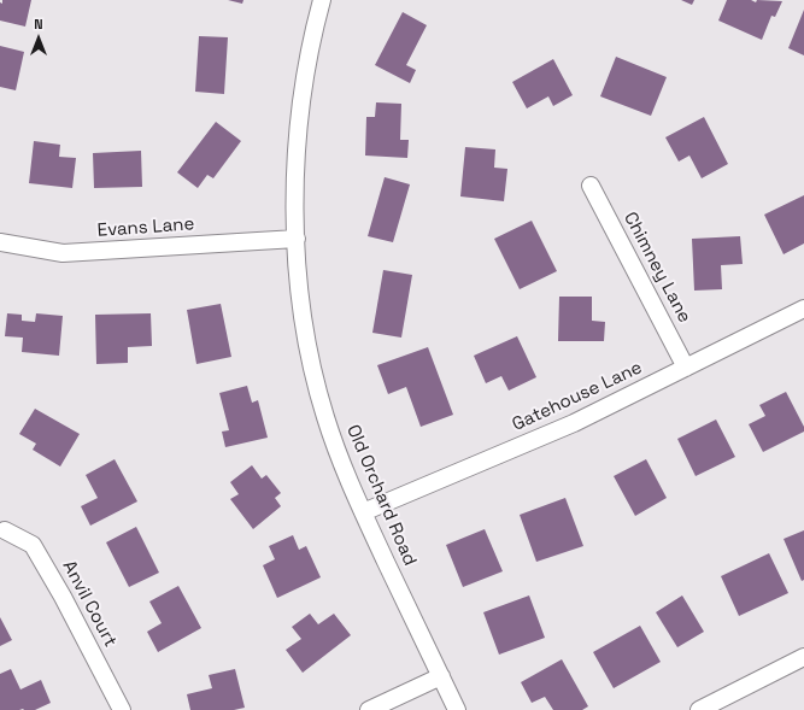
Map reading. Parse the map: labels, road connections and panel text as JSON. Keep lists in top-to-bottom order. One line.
{"streets":{"street":["Evans Lane","Chimney Lane","Gatehouse Lane","Old Orchard Road","Anvil Court"]},"crossings":[["Evans Lane","Old Orchard Road"],["Chimney Lane","Gatehouse Lane"],["Gatehouse Lane","Old Orchard Road"]],"north":"top"}
